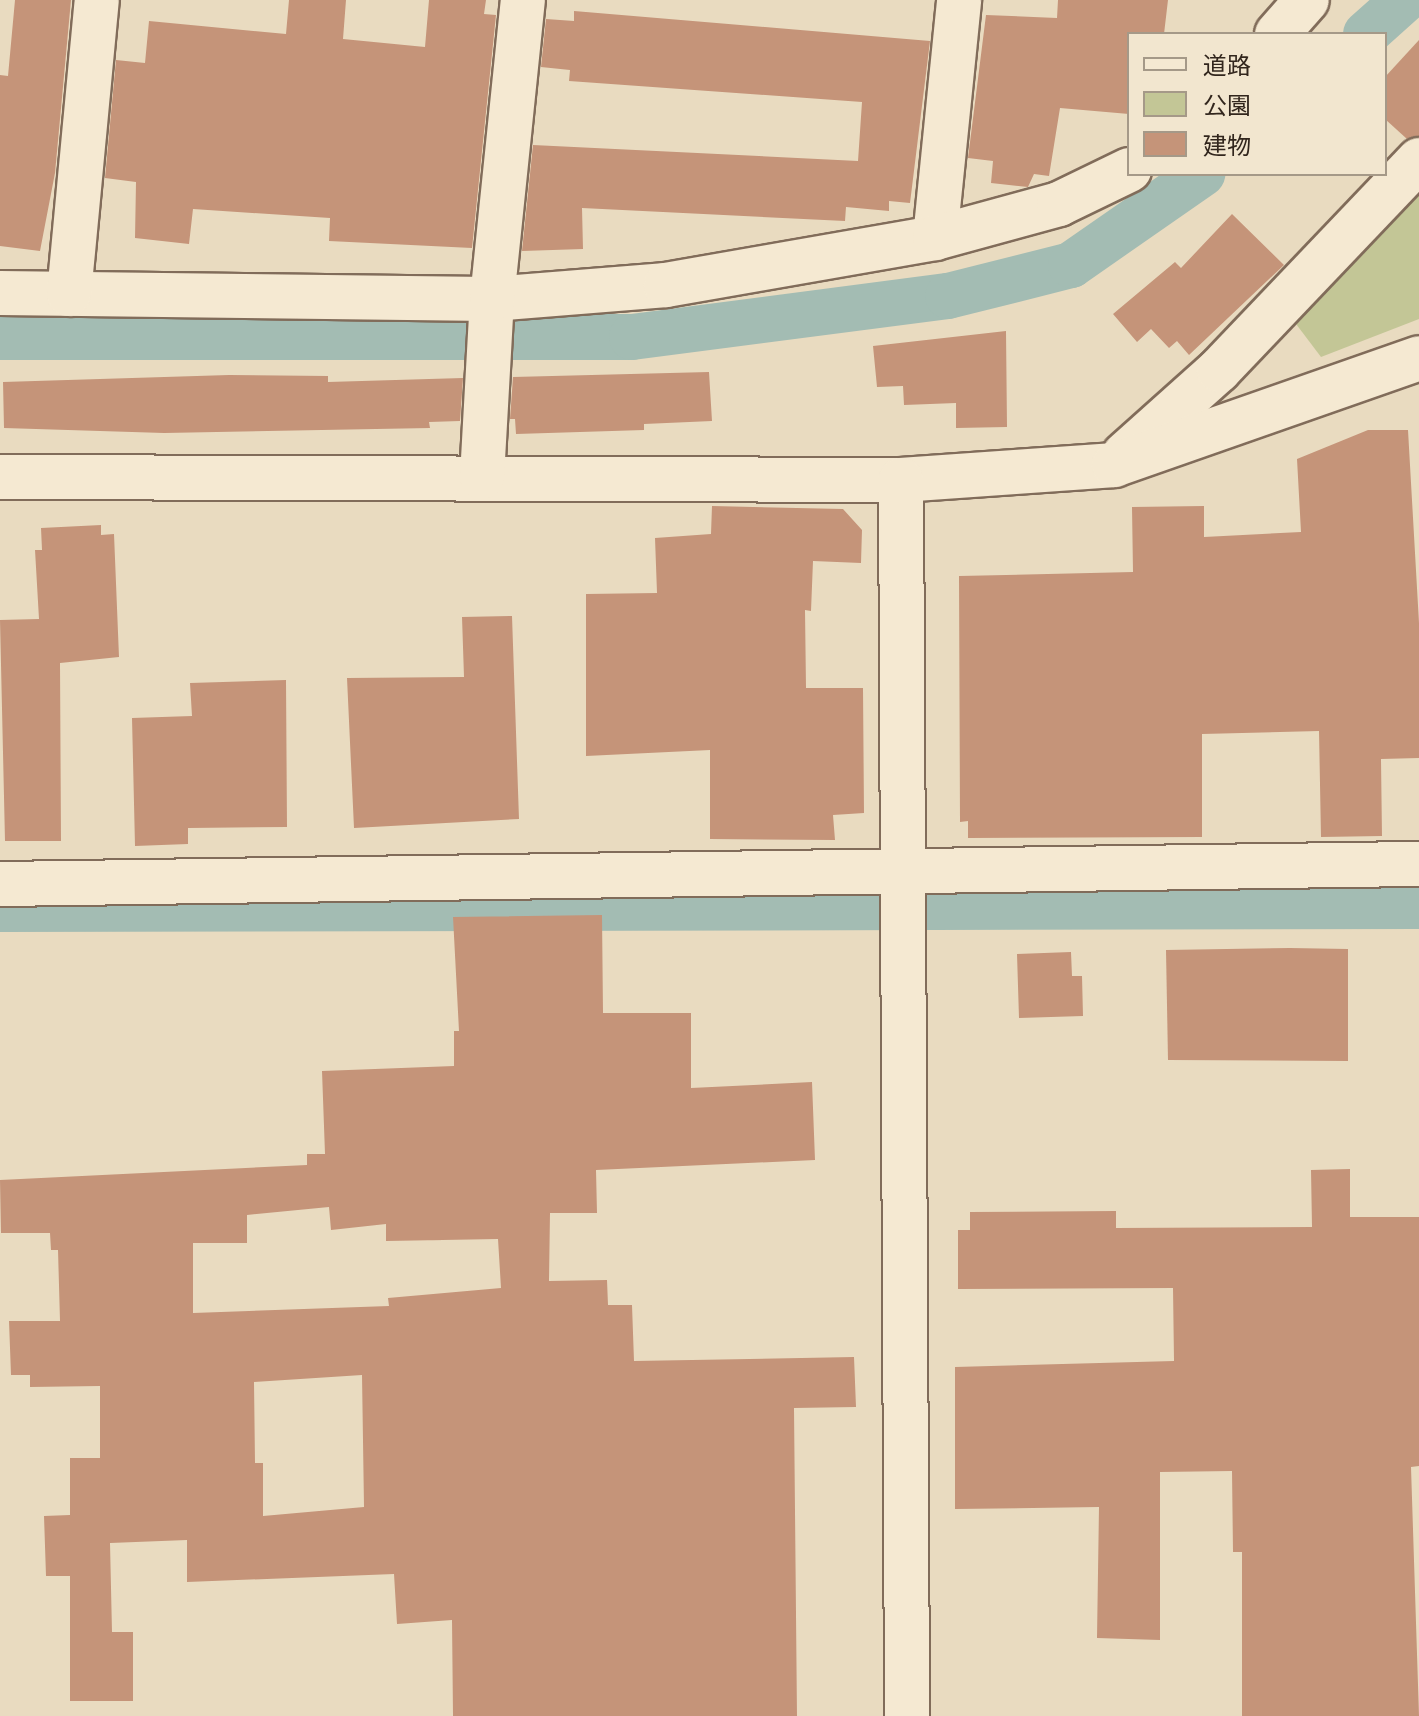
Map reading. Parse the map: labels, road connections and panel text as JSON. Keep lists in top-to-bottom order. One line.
{"legend":["道路","公園","建物"]}
